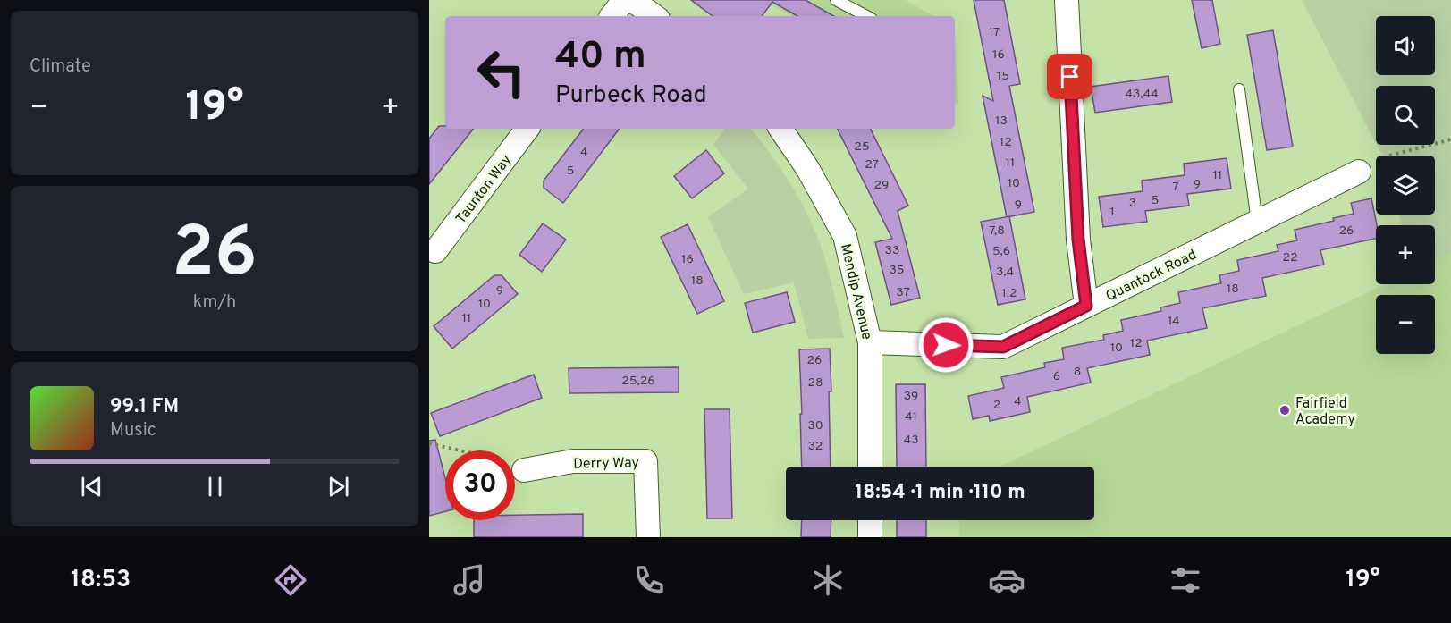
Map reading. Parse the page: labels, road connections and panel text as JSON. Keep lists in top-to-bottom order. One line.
{"streets":{"street":["Taunton Way","Quantock Road","Mendip Avenue","Derry Way"]},"crossings":[["Quantock Road","Mendip Avenue"]],"places":["Fairfield Academy"],"house_numbers":["17","16","15","43,44","13","12","25","4","11","27","5","11","10","9","29","7","5","3","9","1","7,8","26","33","5,6","22","16","35","3,4","18","18","9","37","1,2","10","11","14","12","10","26","8","6","25,26","28","39","4","2","41","30","43","32"],"page":{"tile":["Climate",["26","km/h"]],"map_buttons":["+","−"],"turn":["40 m","Purbeck Road"],"heat":["−","19°","+"],"song":["99.1 FM","Music"],"limit":"30","trip":"18:54 · 1 min · 110 m","tabs":["18:53","19°"]}}
